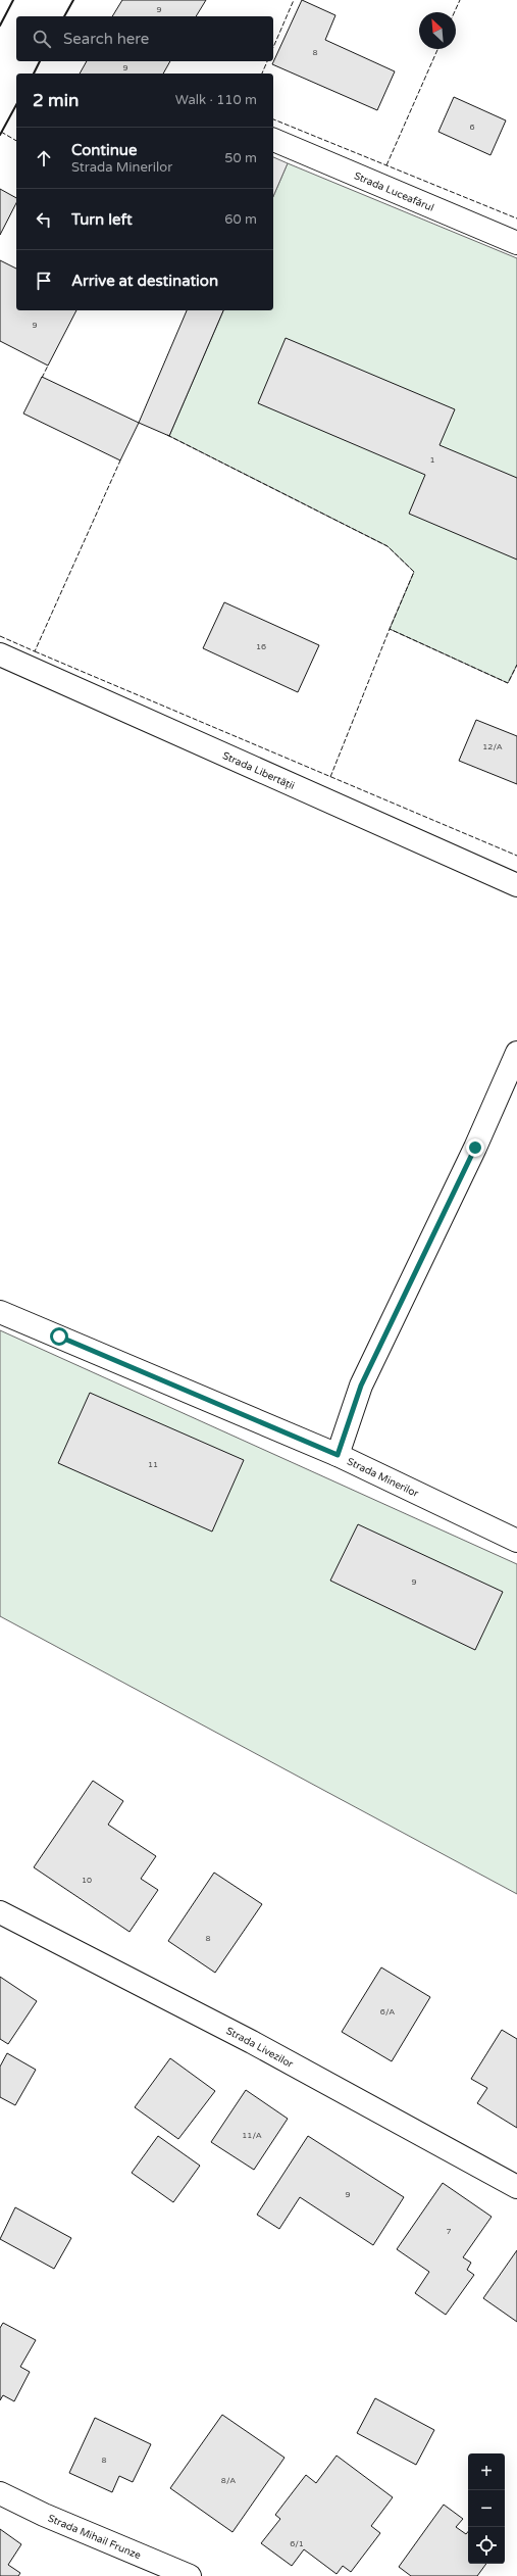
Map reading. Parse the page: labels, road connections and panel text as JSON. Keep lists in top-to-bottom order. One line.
{"streets":{"street":["Strada Luceafărul","Strada Libertății","Strada Minerilor","Strada Livezilor","Strada Mihail Frunze"]},"house_numbers":["9","8","9","6","9","1","16","12/A","11","9","10","8","6/A","11/A","9","7","8","8/A","6/1"],"north":"top left","page":{"search":"Search here","heading":["2 min","Walk · 110 m"],"list":[["Continue","Strada Minerilor","50 m"],["Turn left","60 m"],"Arrive at destination"],"map_buttons":["+","−"]}}
